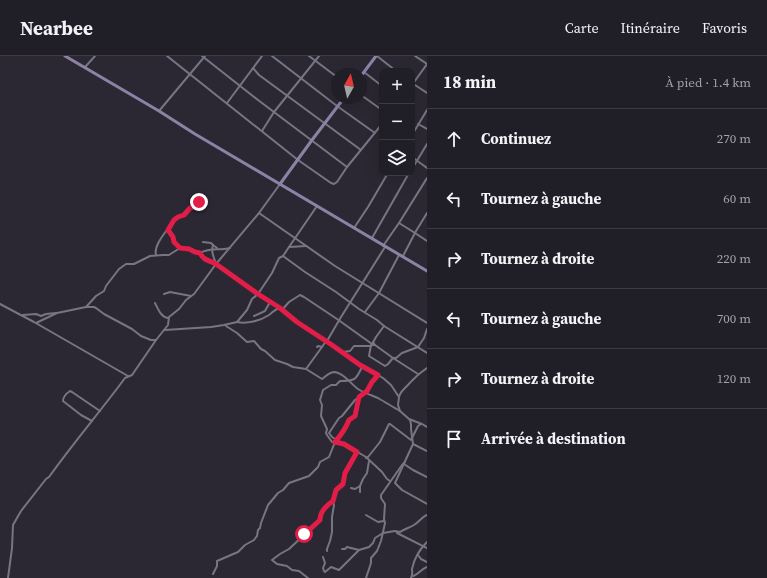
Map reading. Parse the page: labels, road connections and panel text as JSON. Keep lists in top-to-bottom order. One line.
{"north":"top","page":{"header":"Nearbee","nav":["Carte","Itinéraire","Favoris"],"heading":["18 min","À pied · 1.4 km"],"map_buttons":["+","−"],"list":[["Continuez","270 m"],["Tournez à gauche","60 m"],["Tournez à droite","220 m"],["Tournez à gauche","700 m"],["Tournez à droite","120 m"],"Arrivée à destination"]}}
